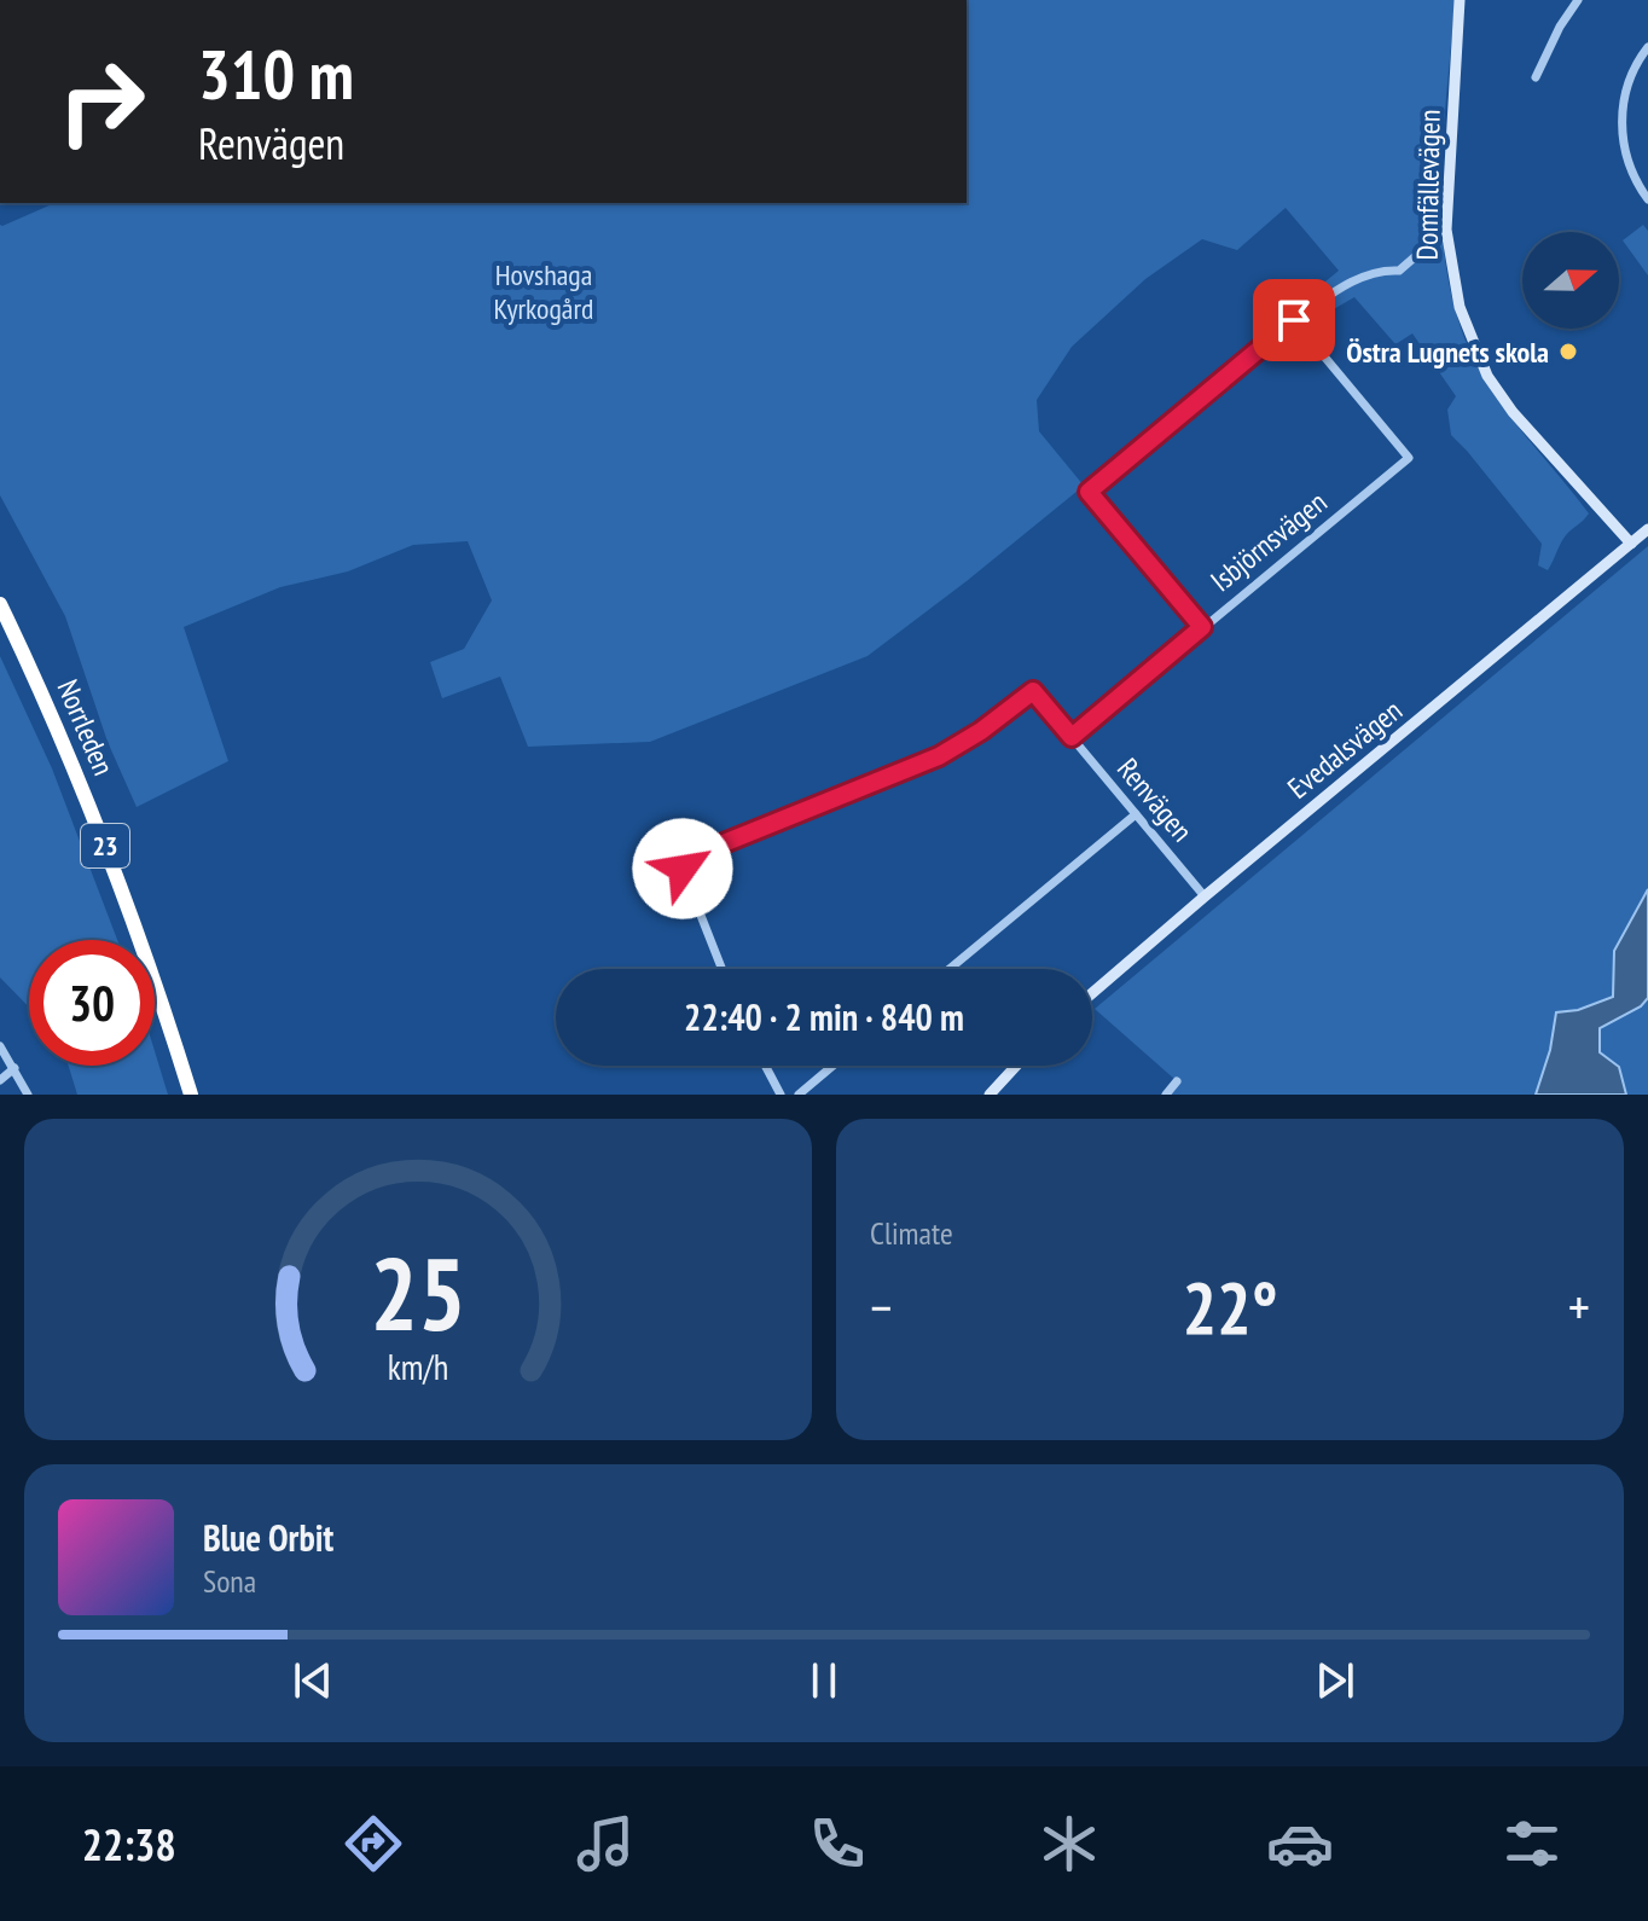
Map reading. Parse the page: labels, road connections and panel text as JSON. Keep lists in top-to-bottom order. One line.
{"streets":{"highway":["Norrleden","23"],"street":["Domfällevägen","Isbjörnsvägen","Evedalsvägen","Renvägen"]},"crossings":[["Domfällevägen","Evedalsvägen"],["Isbjörnsvägen","Renvägen"],["Evedalsvägen","Renvägen"]],"parks":["Hovshaga Kyrkogård"],"places":["Östra Lugnets skola"],"north":"right","page":{"turn":["310 m","Renvägen"],"limit":"30","trip":"22:40 · 2 min · 840 m","tile":"Climate","heat":["−","22°","+"],"song":["Blue Orbit","Sona"],"tabs":"22:38","gauge":["25","km/h"]}}
